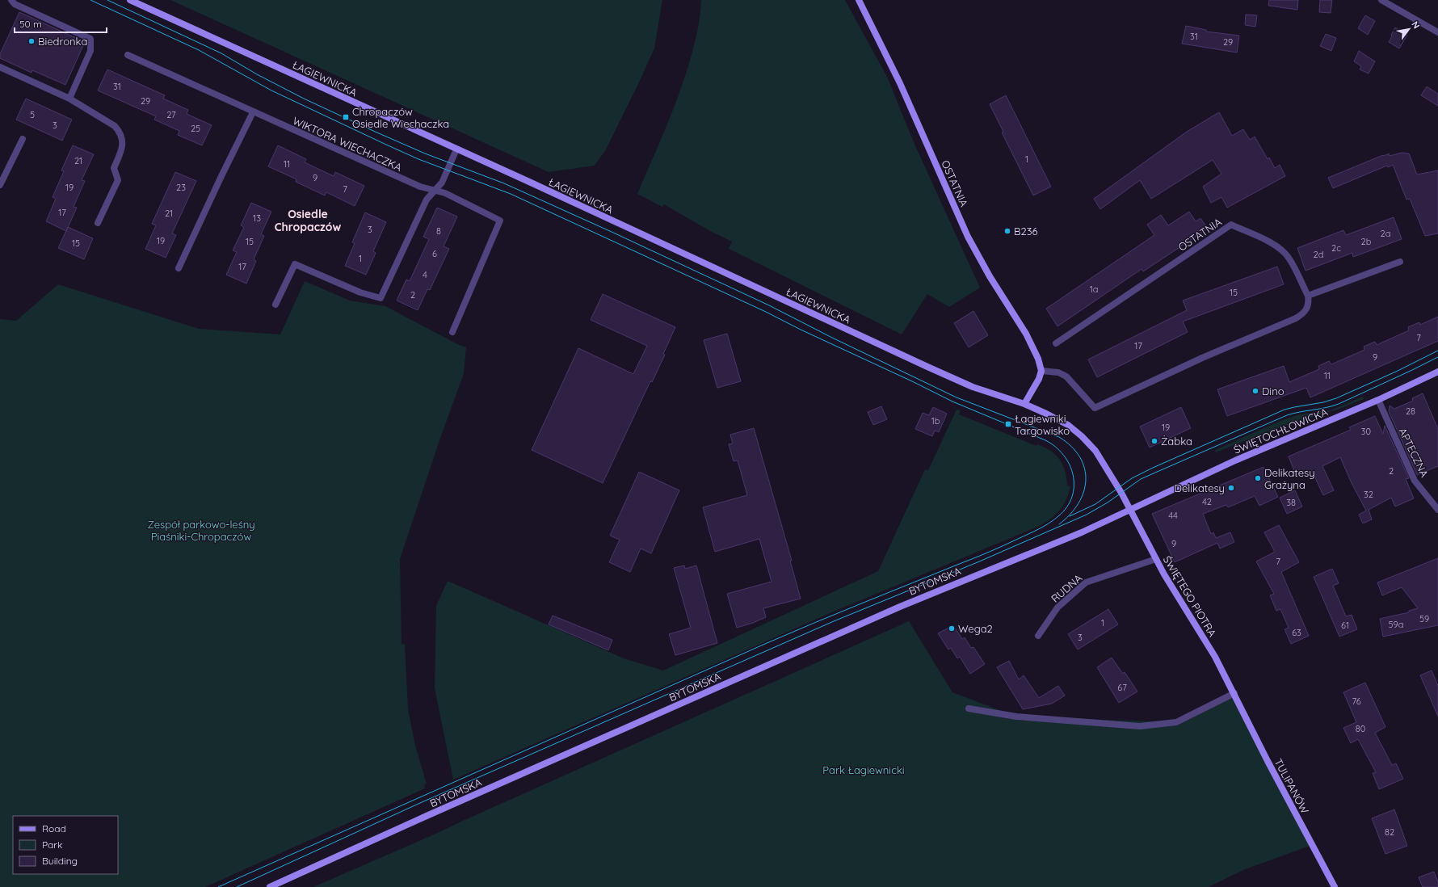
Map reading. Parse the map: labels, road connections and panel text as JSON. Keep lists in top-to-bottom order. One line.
{"streets":{"street":["ŁAGIEWNICKA","WIKTORA WIECHACZKA","OSTATNIA","ŚWIĘTOCHŁOWICKA","APTECZNA","BYTOMSKA","RUDNA","ŚWIĘTEGO PIOTRA","TULIPANÓW"]},"crossings":[["ŚWIĘTOCHŁOWICKA","APTECZNA"],["ŚWIĘTOCHŁOWICKA","BYTOMSKA"],["ŚWIĘTOCHŁOWICKA","ŚWIĘTEGO PIOTRA"],["BYTOMSKA","ŚWIĘTEGO PIOTRA"],["RUDNA","ŚWIĘTEGO PIOTRA"],["ŚWIĘTEGO PIOTRA","TULIPANÓW"]],"districts":["Osiedle Chropaczów"],"parks":["Zespół parkowo-leśny Piaśniki-Chropaczów","Park Łagiewnicki"],"places":{"other":["Biedronka","B236","Dino","Żabka","Delikatesy Grażyna","Delikatesy","Wega2"],"transit":["Chropaczów Osiedle Wiechaczka","Łagiewniki Targowisko"]},"house_numbers":["31","29","31","29","5","27","3","25","1","21","11","9","19","23","7","17","21","13","3","8","2a","19","15","2b","15","2c","6","2d","1","17","4","1a","15","2","7","17","9","11","28","1b","19","30","2","32","42","38","44","9","7","59","1","59a","61","63","3","67","76","80","82"],"legend":["Road","Park","Building"],"scale_bar":"50 m","north":"top right"}
